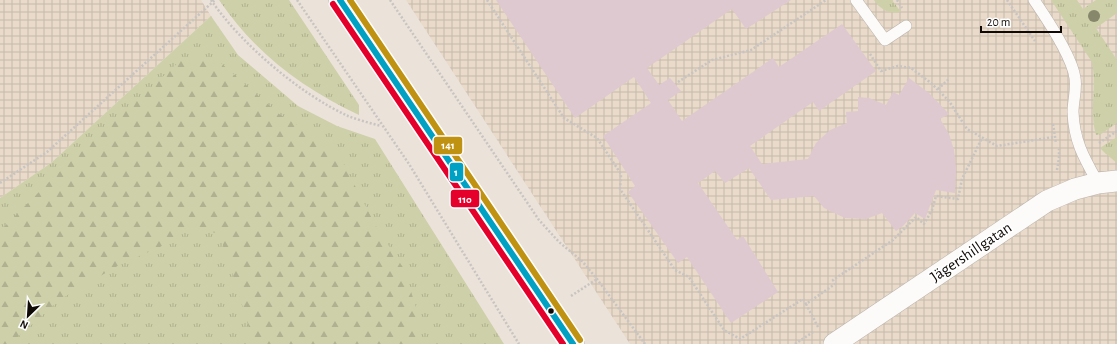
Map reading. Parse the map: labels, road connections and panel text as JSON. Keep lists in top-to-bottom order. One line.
{"streets":{"street":["Jägershillgatan"]},"lines":["transit line 1","transit line 141","transit line 110"],"scale_bar":"20 m","north":"bottom left"}
